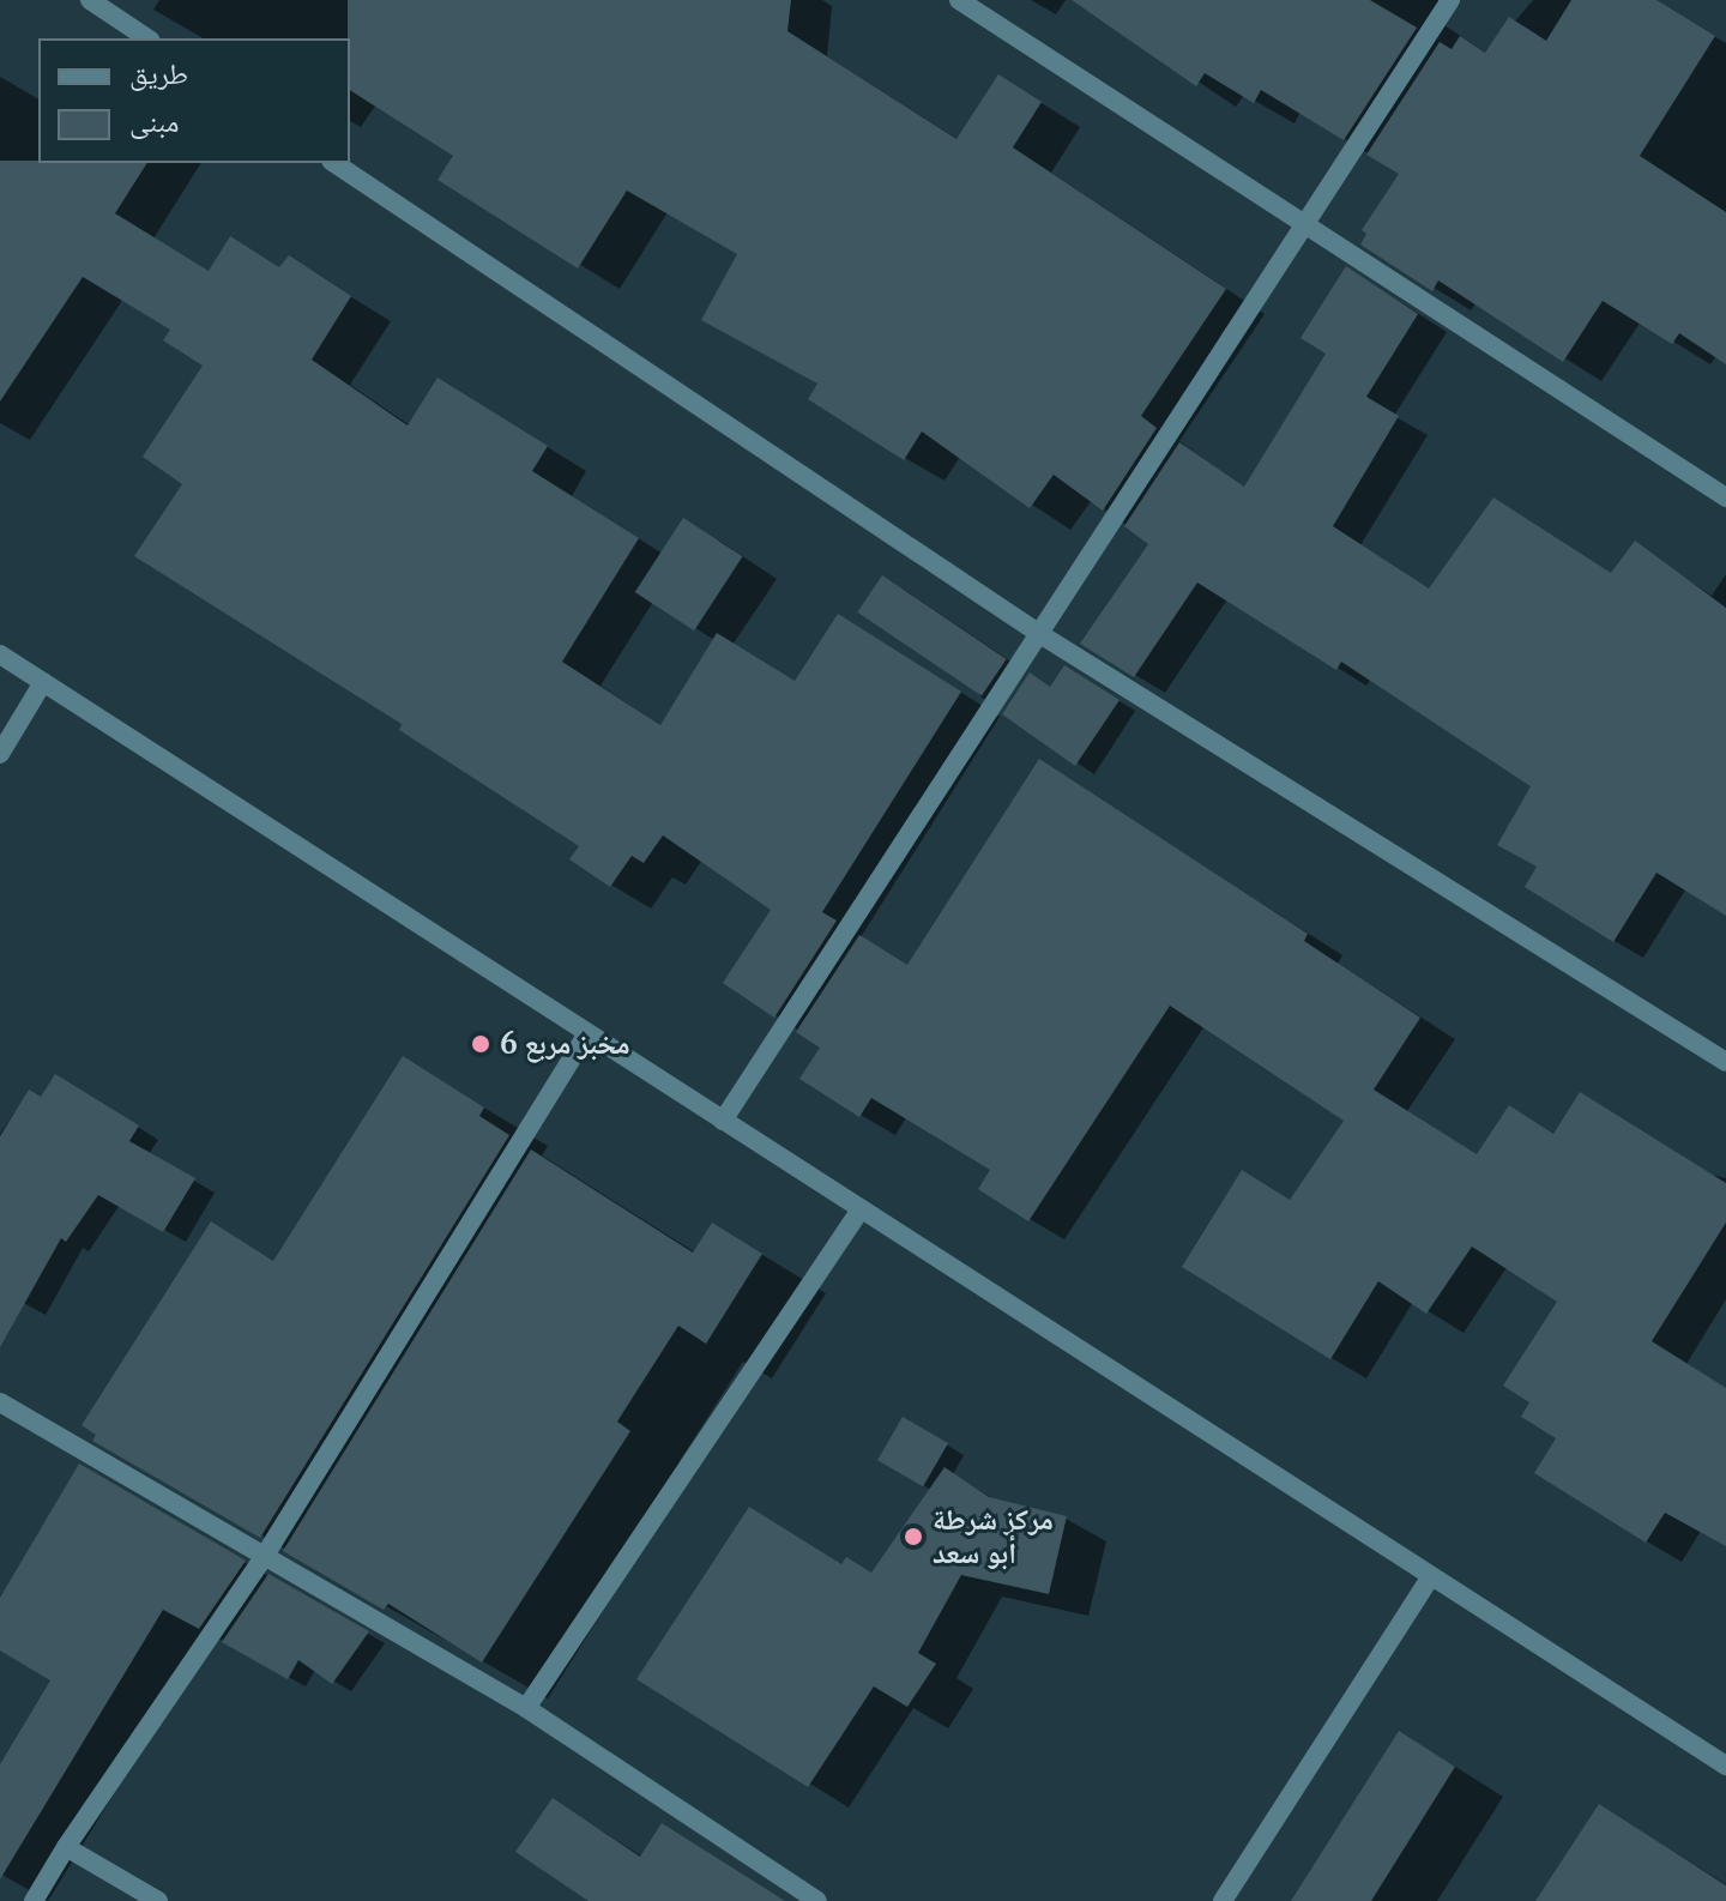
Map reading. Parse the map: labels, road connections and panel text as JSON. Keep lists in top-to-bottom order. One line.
{"places":["مخبز مربع 6","مركز شرطة أبو سعد"],"legend":["طريق","مبنى"]}
